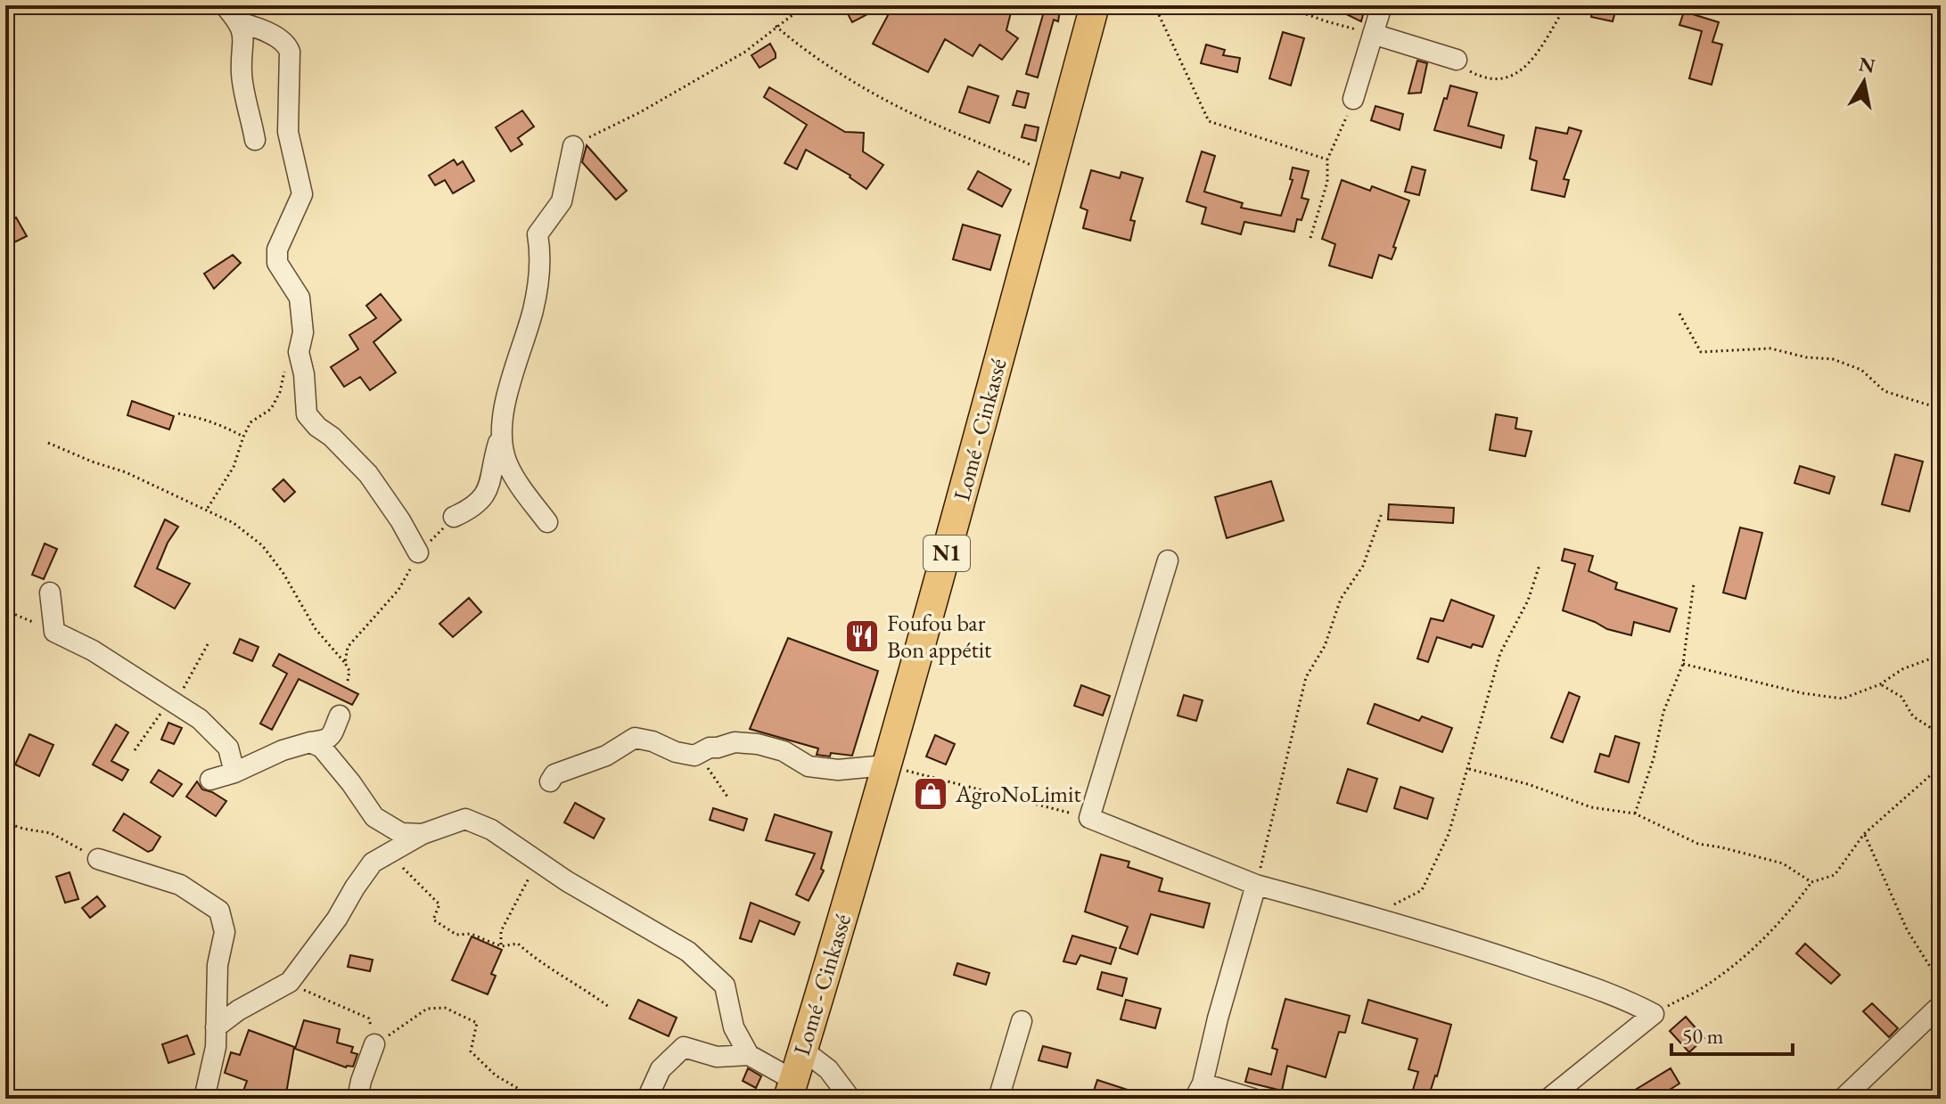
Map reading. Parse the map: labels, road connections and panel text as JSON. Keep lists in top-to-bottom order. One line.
{"streets":{"highway":["Lomé - Cinkassé","N1"]},"places":{"restaurant":["Foufou bar Bon appétit"],"shop":["AgroNoLimit"]},"scale_bar":"50 m","north":"top"}
